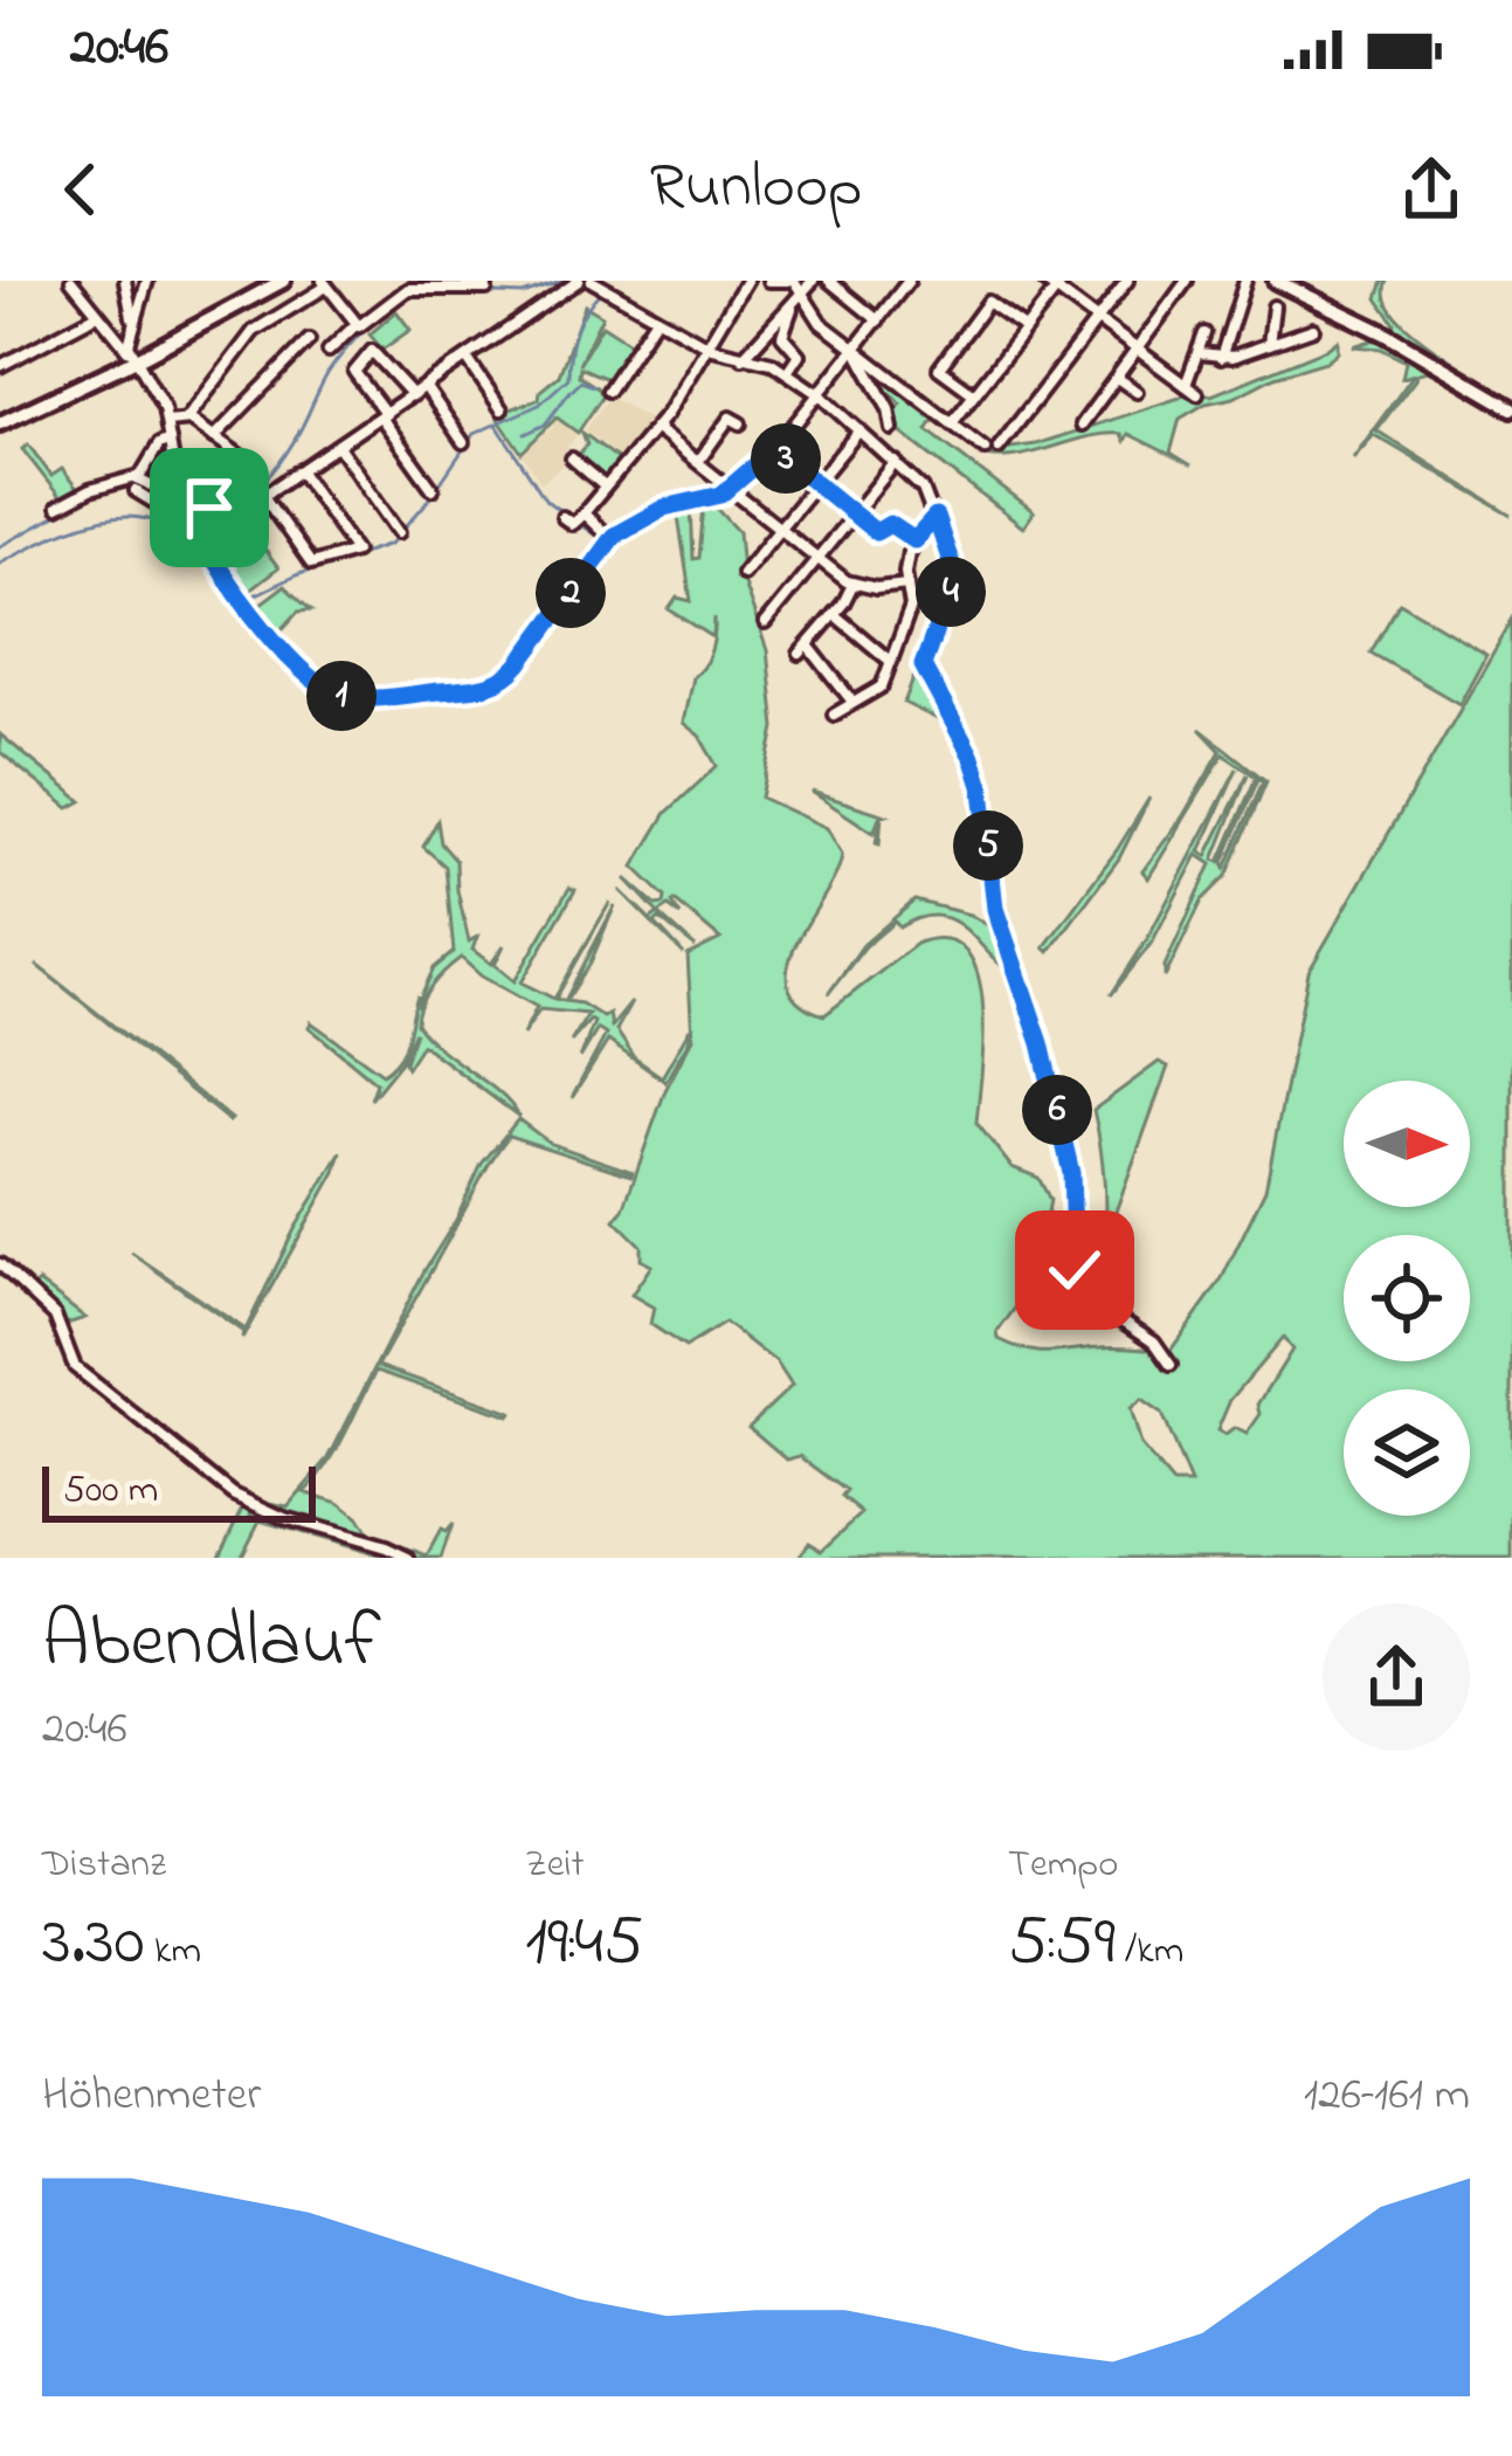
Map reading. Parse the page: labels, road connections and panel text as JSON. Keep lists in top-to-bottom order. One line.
{"scale_bar":"500 m","north":"right","page":{"status":"20:46","header":"Runloop","pins":["3","4","2","1","5","6"],"scale":"500 m","heading":["Abendlauf","20:46"],"stats":[["Distanz","3.30 km"],["Zeit","19:45"],["Tempo","5:59 /km"]],"chart":["Höhenmeter","126–161 m"]}}
